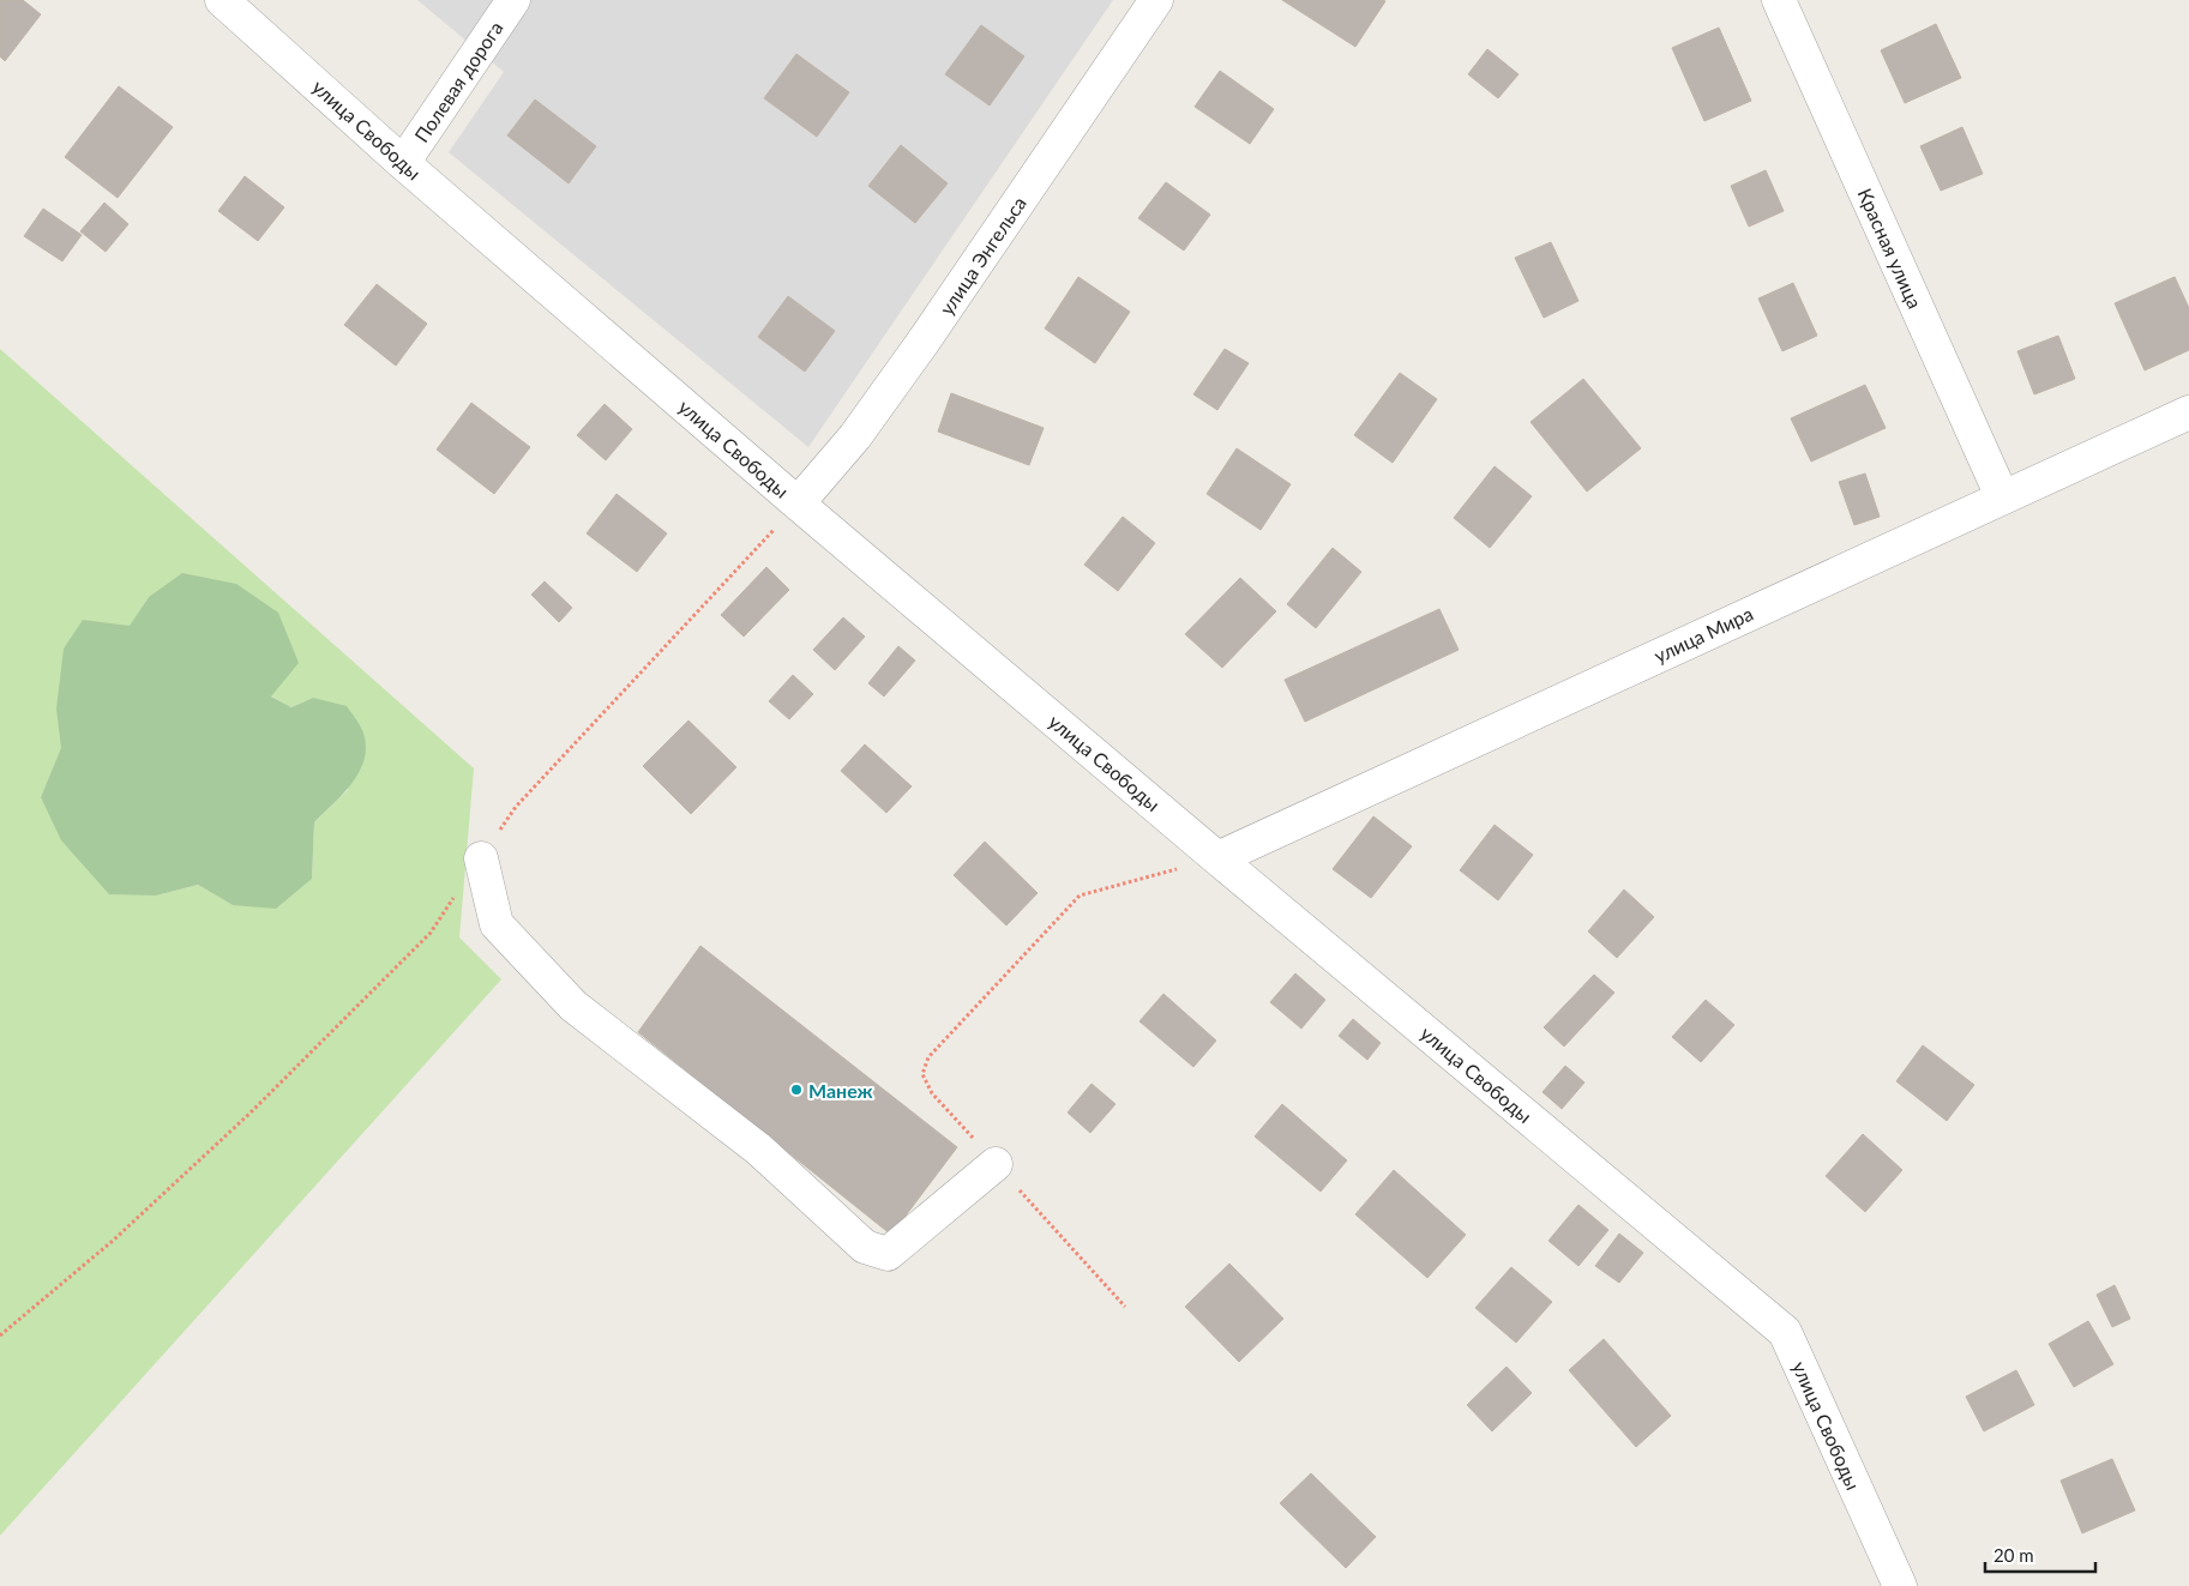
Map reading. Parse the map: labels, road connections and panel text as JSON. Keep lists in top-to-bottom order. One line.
{"streets":{"street":["Полевая дорога","улица Свободы","Красная улица","улица Энгельса","улица Мира"]},"crossings":[["Полевая дорога","улица Свободы"],["улица Свободы","улица Энгельса"],["улица Свободы","улица Мира"],["Красная улица","улица Мира"]],"places":["Манеж"],"scale_bar":"20 m"}
